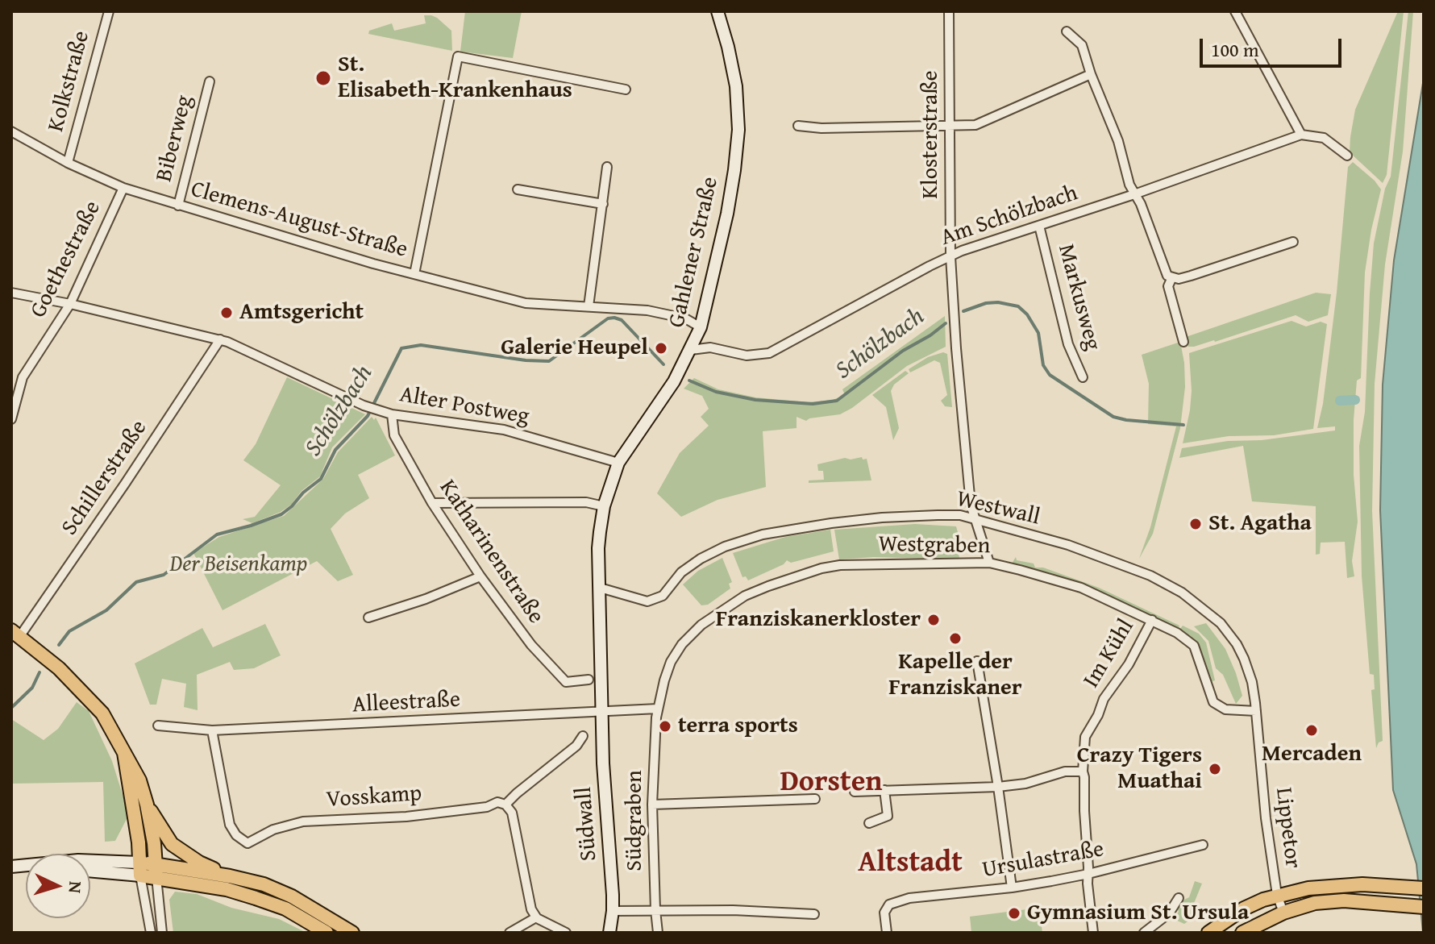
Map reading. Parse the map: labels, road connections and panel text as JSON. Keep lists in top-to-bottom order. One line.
{"streets":{"main road":["Gahlener Straße","Südwall"],"street":["Kolkstraße","Klosterstraße","Biberweg","Am Schölzbach","Clemens-August-Straße","Goethestraße","Markusweg","Alter Postweg","Schillerstraße","Westwall","Westgraben","Katharinenstraße","Im Kühl","Alleestraße","Vosskamp","Südgraben","Lippetor","Ursulastraße"]},"crossings":[["Kolkstraße","Clemens-August-Straße"],["Klosterstraße","Am Schölzbach"],["Klosterstraße","Westwall"],["Klosterstraße","Westgraben"],["Biberweg","Clemens-August-Straße"],["Am Schölzbach","Gahlener Straße"],["Am Schölzbach","Markusweg"],["Clemens-August-Straße","Gahlener Straße"],["Clemens-August-Straße","Goethestraße"],["Gahlener Straße","Alter Postweg"],["Gahlener Straße","Westwall"],["Gahlener Straße","Alleestraße"],["Gahlener Straße","Südwall"],["Goethestraße","Alter Postweg"],["Alter Postweg","Schillerstraße"],["Alter Postweg","Katharinenstraße"],["Westwall","Westgraben"],["Westwall","Lippetor"],["Westgraben","Im Kühl"],["Westgraben","Alleestraße"],["Westgraben","Südgraben"],["Im Kühl","Ursulastraße"],["Alleestraße","Vosskamp"],["Alleestraße","Südgraben"],["Alleestraße","Südwall"]],"districts":["Dorsten","Altstadt"],"water":["Schölzbach"],"parks":["Der Beisenkamp"],"places":["St. Elisabeth-Krankenhaus","Amtsgericht","Galerie Heupel","St. Agatha","Franziskanerkloster","Kapelle der Franziskaner","terra sports","Mercaden","Crazy Tigers Muathai","Gymnasium St. Ursula"],"scale_bar":"100 m","north":"right"}
